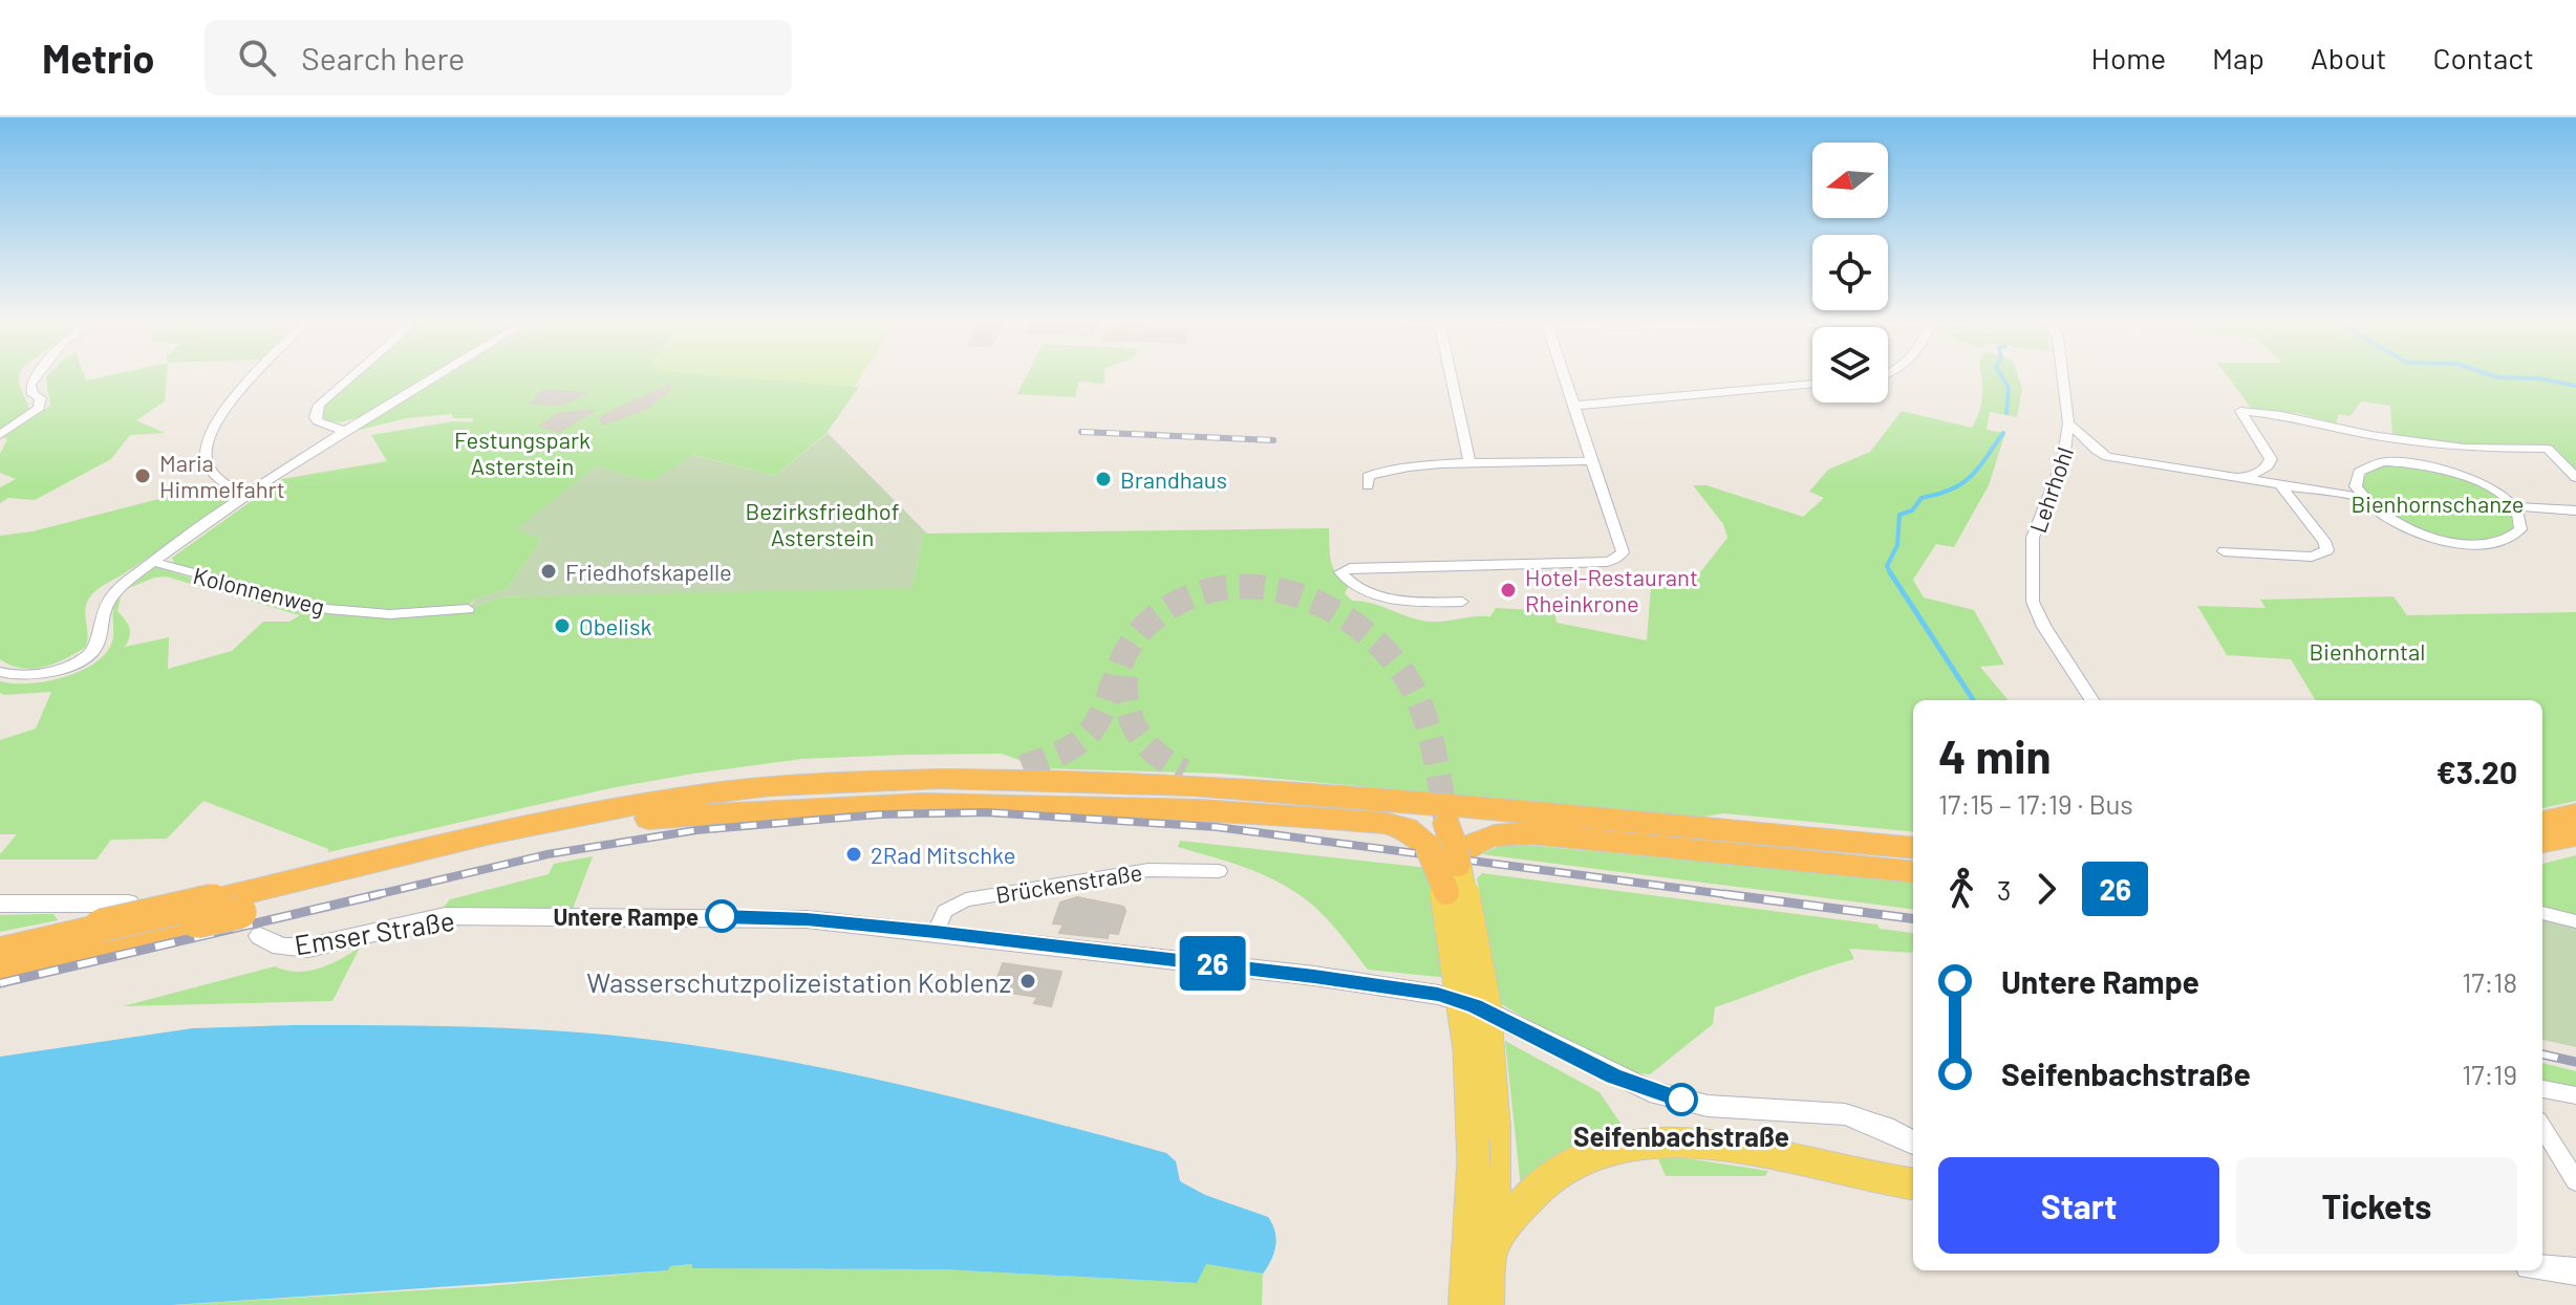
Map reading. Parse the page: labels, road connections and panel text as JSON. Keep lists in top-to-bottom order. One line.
{"streets":{"street":["Lehrhohl","Kolonnenweg","Brückenstraße","Emser Straße"]},"crossings":[["Brückenstraße","Emser Straße"]],"parks":["Festungspark Asterstein","Bienhornschanze","Bezirksfriedhof Asterstein","Bienhorntal"],"places":["Maria Himmelfahrt","Brandhaus","Friedhofskapelle","Hotel-Restaurant Rheinkrone","Obelisk","2Rad Mitschke","Untere Rampe","Wasserschutzpolizeistation Koblenz","Seifenbachstraße"],"lines":["bus line 26"],"north":"left","page":{"header":"Metrio","search":"Search here","nav":["Home","Map","About","Contact"],"on_map":"26","heading":["4 min","17:15 – 17:19 · Bus","€3.20"],"legs":["3","26"],"list":[{"name":"Untere Rampe","value":"17:18"},{"name":"Seifenbachstraße","value":"17:19"}],"buttons":["Start","Tickets"]}}
